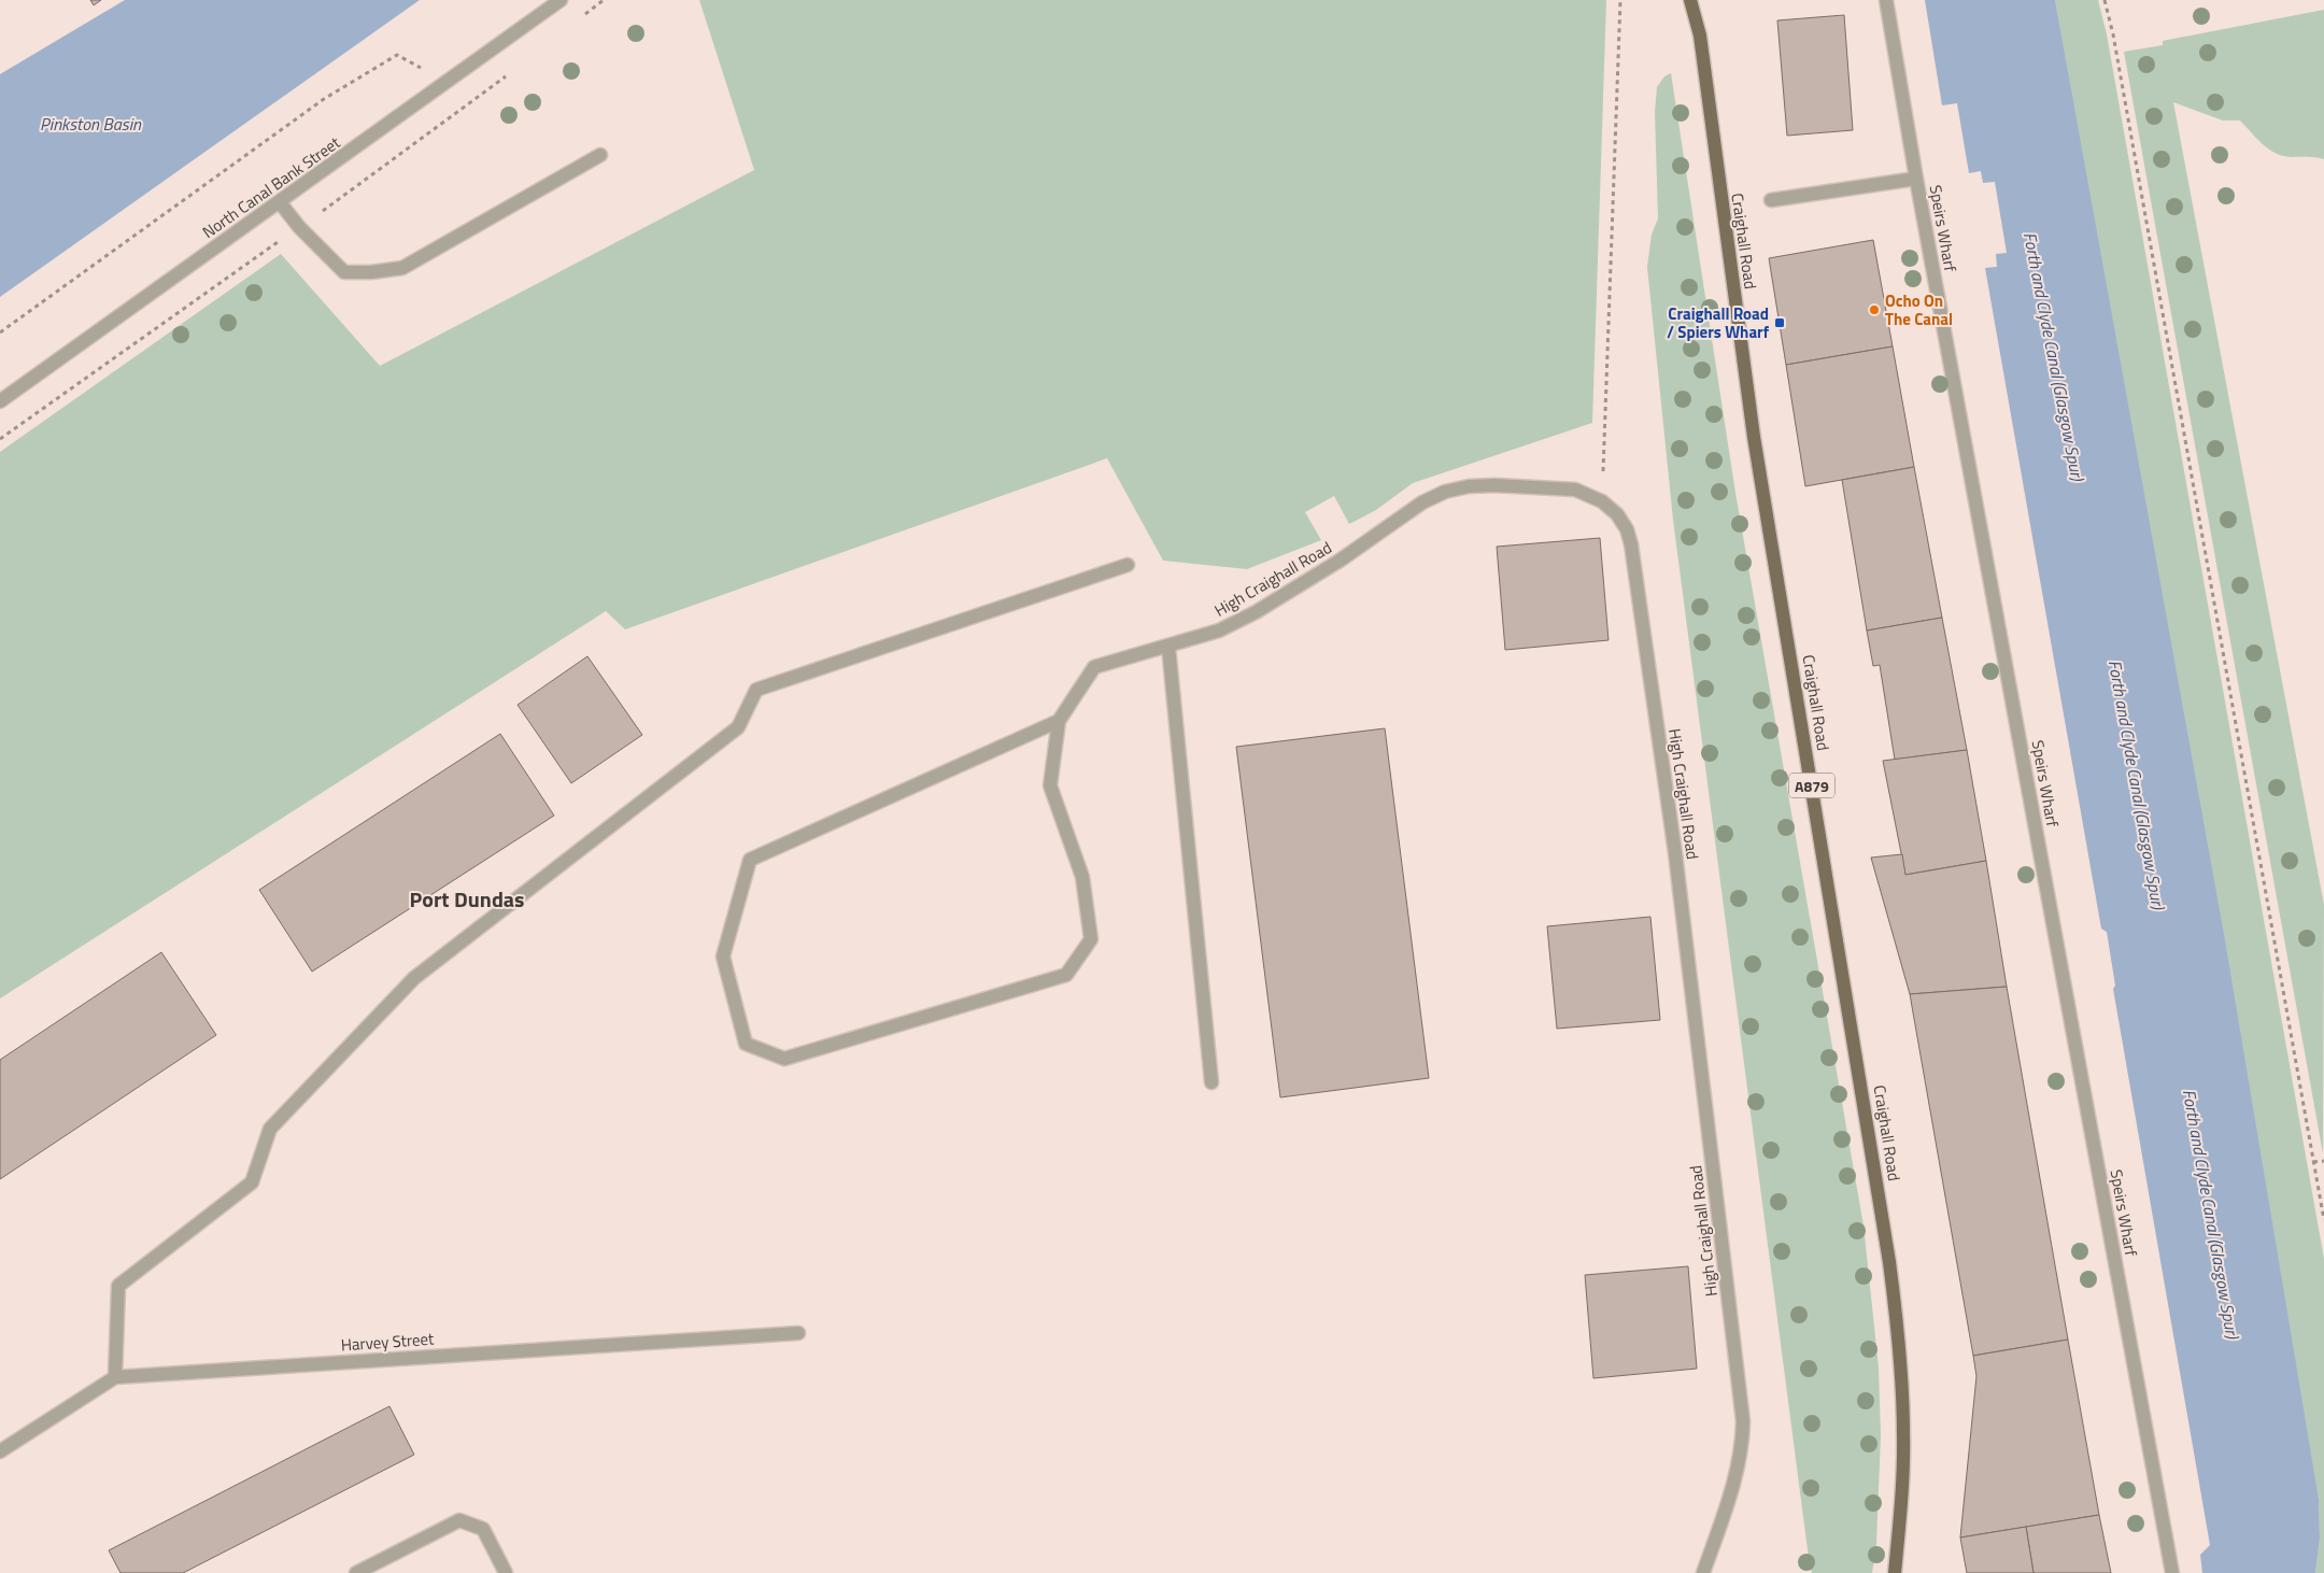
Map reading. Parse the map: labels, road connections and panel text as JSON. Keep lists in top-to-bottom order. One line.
{"streets":{"main road":["Craighall Road","A879"],"street":["North Canal Bank Street","Speirs Wharf","High Craighall Road","Harvey Street"]},"districts":["Port Dundas"],"water":["Pinkston Basin","Forth and Clyde Canal (Glasgow Spur)"],"places":{"other":["Ocho On The Canal"],"transit":["Craighall Road / Spiers Wharf"]}}
